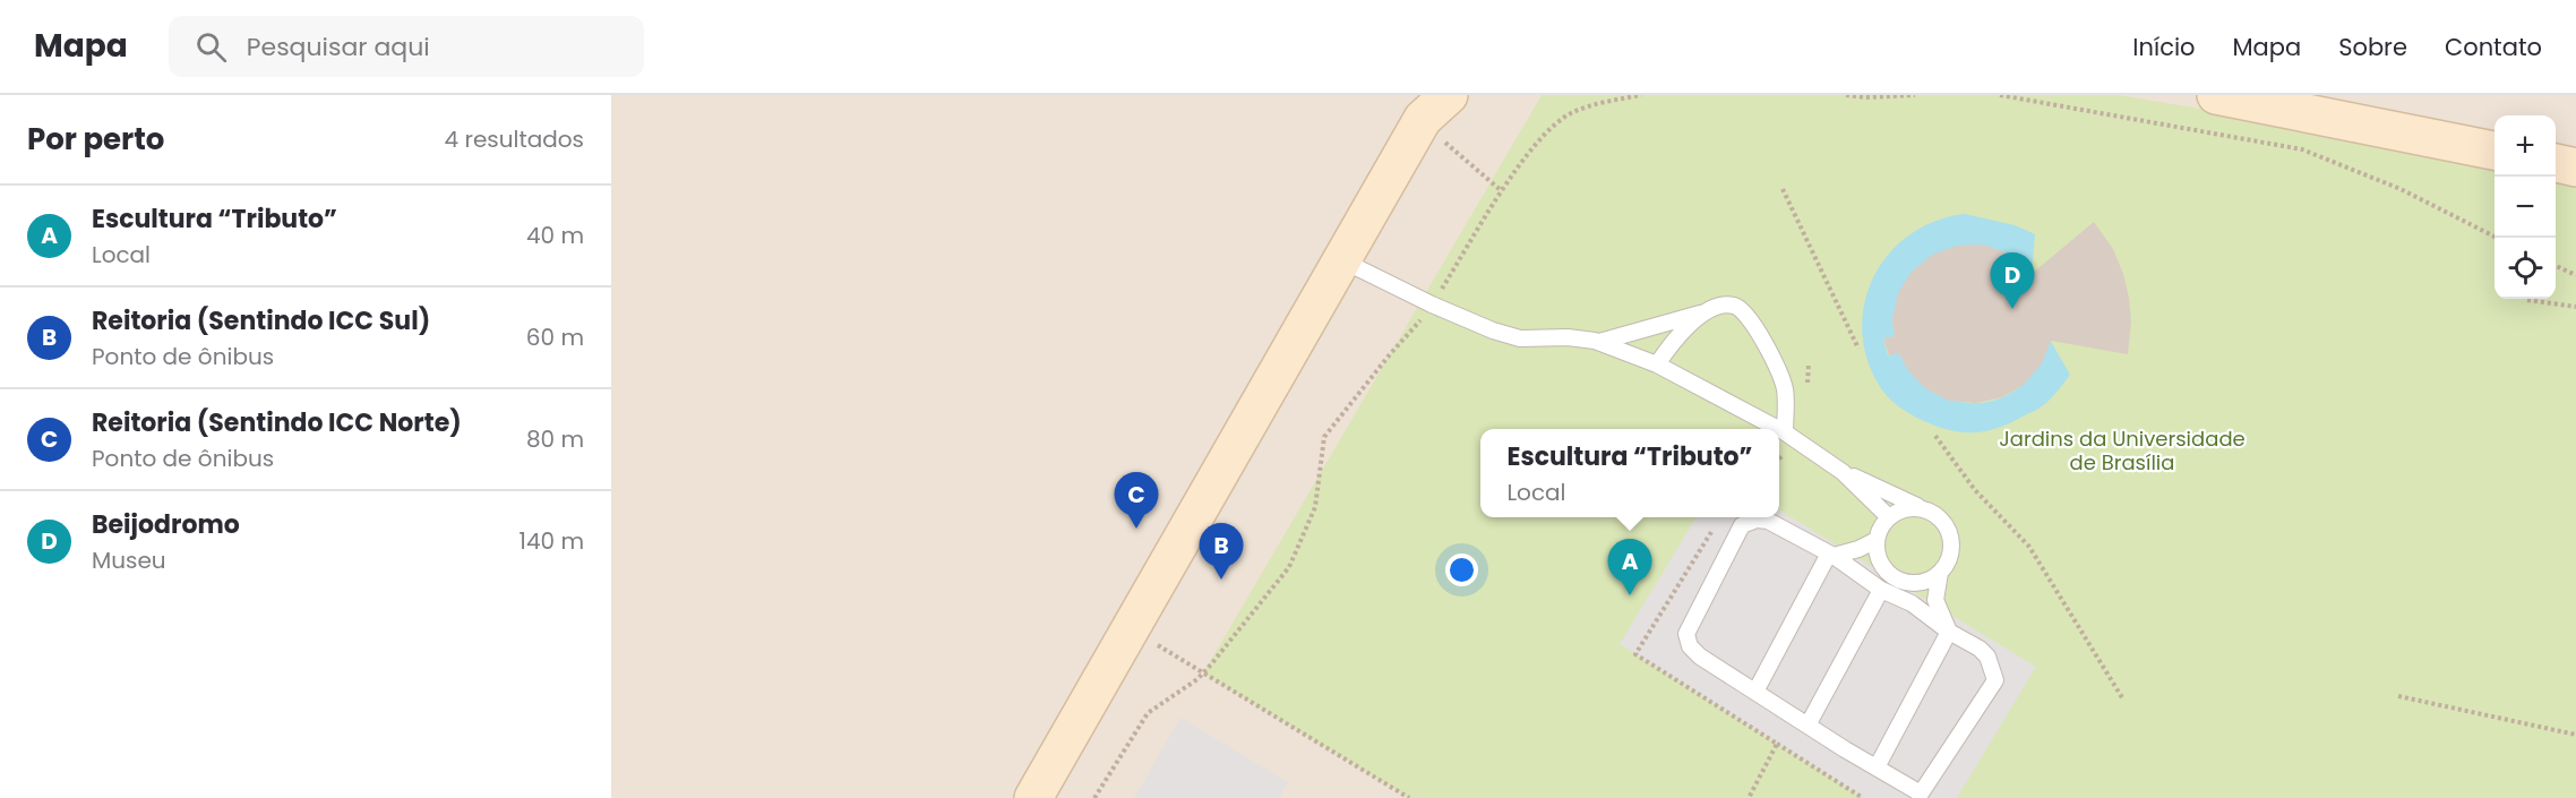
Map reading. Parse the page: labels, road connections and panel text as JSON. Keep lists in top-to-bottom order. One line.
{"parks":["Jardins da Universidade de Brasília"],"page":{"header":"Mapa","search":"Pesquisar aqui","nav":["Início","Mapa","Sobre","Contato"],"heading":["Por perto","4 resultados"],"map_buttons":["+","−"],"list":[{"mark":"A","name":"Escultura “Tributo”","note":"Local","value":"40 m"},{"mark":"B","name":"Reitoria (Sentindo ICC Sul)","note":"Ponto de ônibus","value":"60 m"},{"mark":"C","name":"Reitoria (Sentindo ICC Norte)","note":"Ponto de ônibus","value":"80 m"},{"mark":"D","name":"Beijodromo","note":"Museu","value":"140 m"}],"pins":["D","C","B","A"],"popup":["Escultura “Tributo”","Local"]}}
